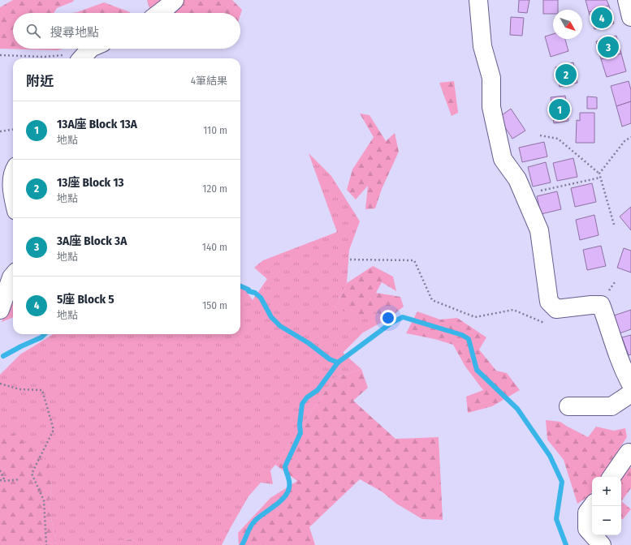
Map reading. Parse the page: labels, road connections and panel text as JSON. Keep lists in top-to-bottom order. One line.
{"north":"bottom right","page":{"pins":["4","3","2","1"],"search":"搜尋地點","heading":["附近","4筆結果"],"list":[{"mark":"1","name":"13A座 Block 13A","note":"地點","value":"110 m"},{"mark":"2","name":"13座 Block 13","note":"地點","value":"120 m"},{"mark":"3","name":"3A座 Block 3A","note":"地點","value":"140 m"},{"mark":"4","name":"5座 Block 5","note":"地點","value":"150 m"}],"map_buttons":["+","−"]}}
